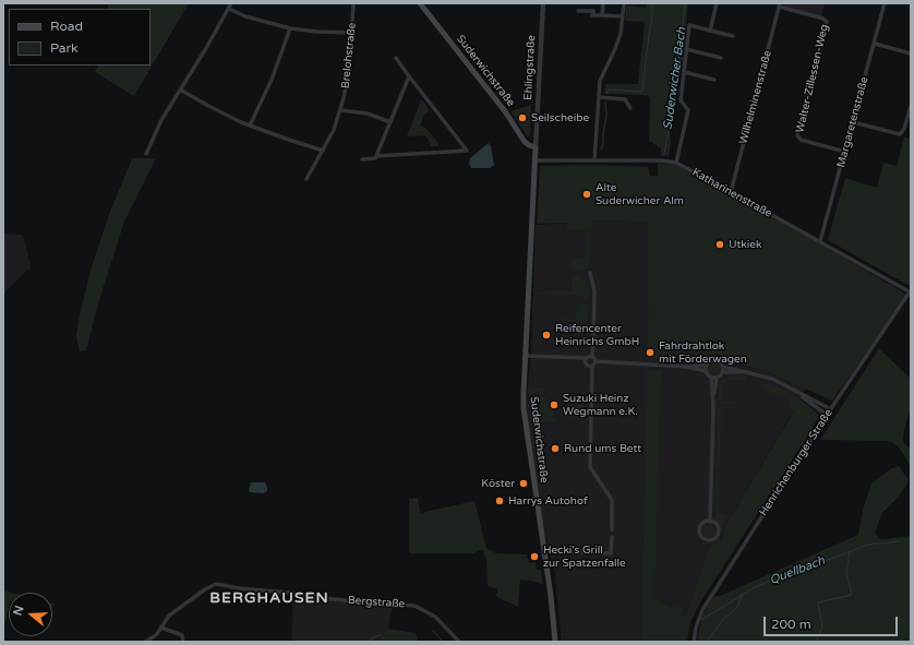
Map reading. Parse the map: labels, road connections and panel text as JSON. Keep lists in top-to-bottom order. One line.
{"streets":{"main road":["Ehlingstraße","Suderwichstraße"],"street":["Brelohstraße","Walter-Zillessen-Weg","Wilhelminenstraße","Margaretenstraße","Katharinenstraße","Henrichenburger Straße","Bergstraße"]},"crossings":[["Ehlingstraße","Suderwichstraße"],["Ehlingstraße","Katharinenstraße"],["Suderwichstraße","Katharinenstraße"],["Walter-Zillessen-Weg","Wilhelminenstraße"],["Walter-Zillessen-Weg","Margaretenstraße"],["Wilhelminenstraße","Katharinenstraße"],["Margaretenstraße","Katharinenstraße"],["Katharinenstraße","Henrichenburger Straße"]],"districts":["BERGHAUSEN"],"water":["Suderwicher Bach","Quellbach"],"places":["Seilscheibe","Alte Suderwicher Alm","Utkiek","Reifencenter Heinrichs GmbH","Fahrdrahtlok mit Förderwagen","Suzuki Heinz Wegmann e.K.","Rund ums Bett","Köster","Harrys Autohof","Hecki's Grill zur Spatzenfalle"],"legend":["Road","Park"],"scale_bar":"200 m","north":"left"}
